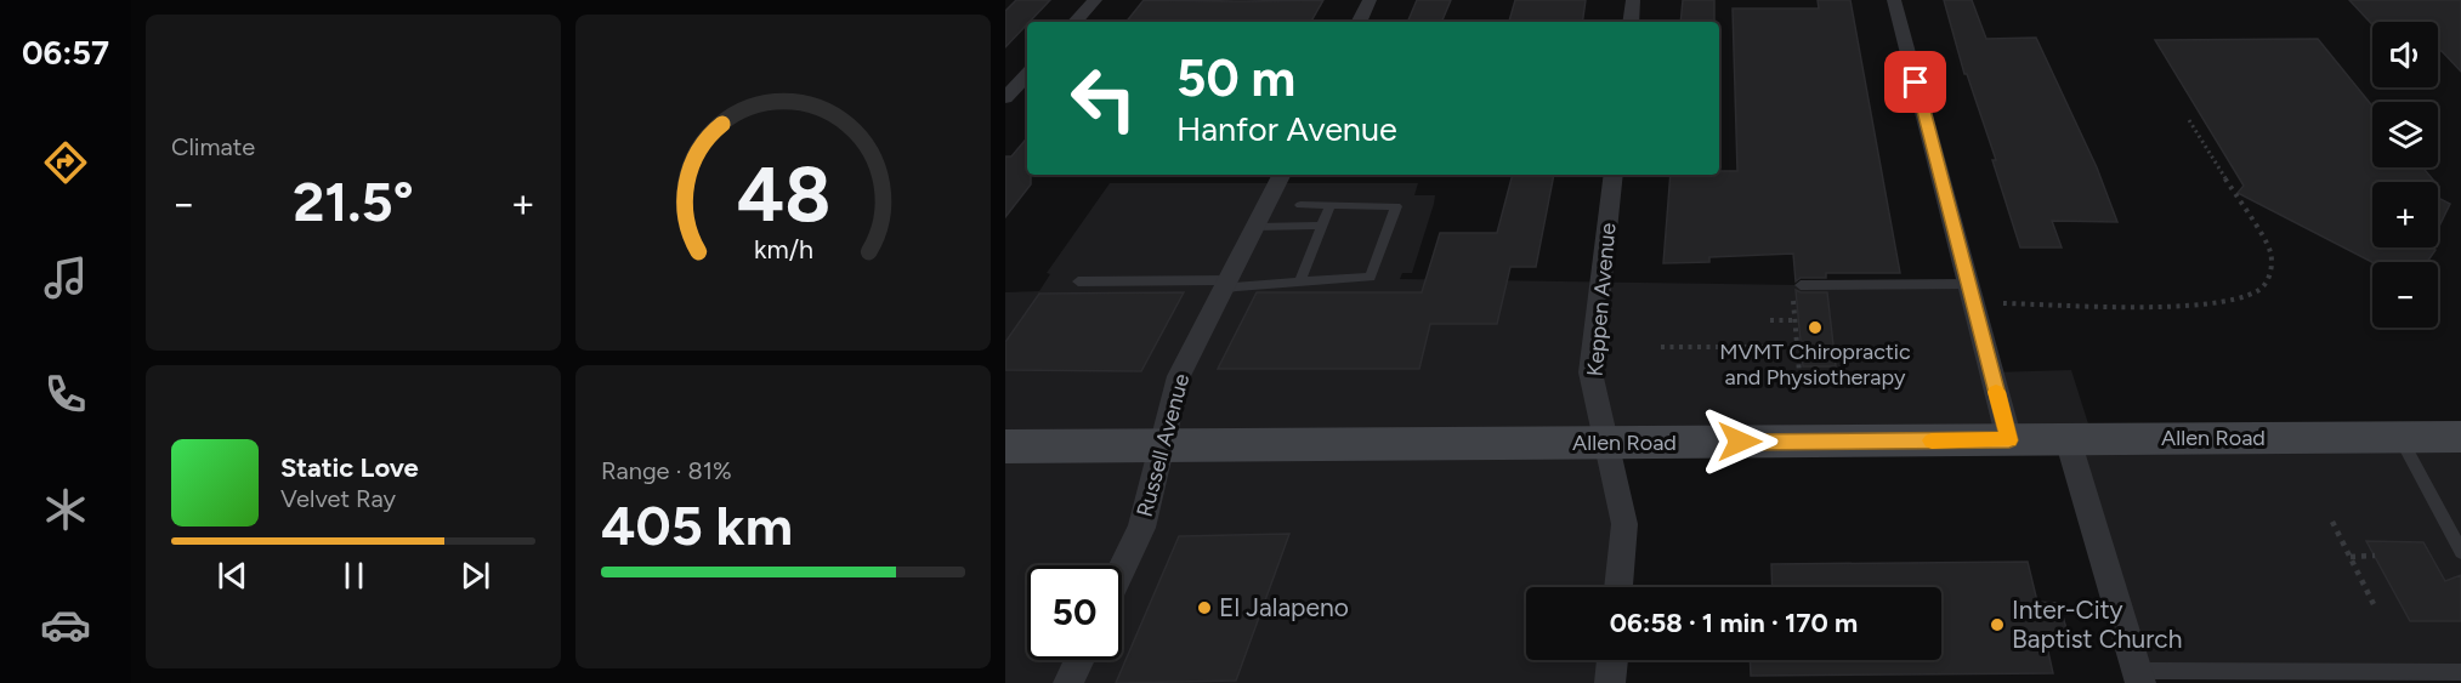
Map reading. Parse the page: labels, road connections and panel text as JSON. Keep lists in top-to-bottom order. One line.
{"streets":{"main road":["Allen Road"],"street":["Keppen Avenue","Russell Avenue"]},"crossings":[["Keppen Avenue","Allen Road"],["Allen Road","Russell Avenue"]],"places":["MVMT Chiropractic and Physiotherapy","El Jalapeno","Inter-City Baptist Church"],"page":{"tabs":"06:57","tile":["Climate",["Range · 81%","405 km"]],"map_buttons":["+","−"],"turn":["50 m","Hanfor Avenue"],"heat":["−","21.5°","+"],"song":["Static Love","Velvet Ray"],"limit":"50","trip":"06:58 · 1 min · 170 m","gauge":["48","km/h"]}}
